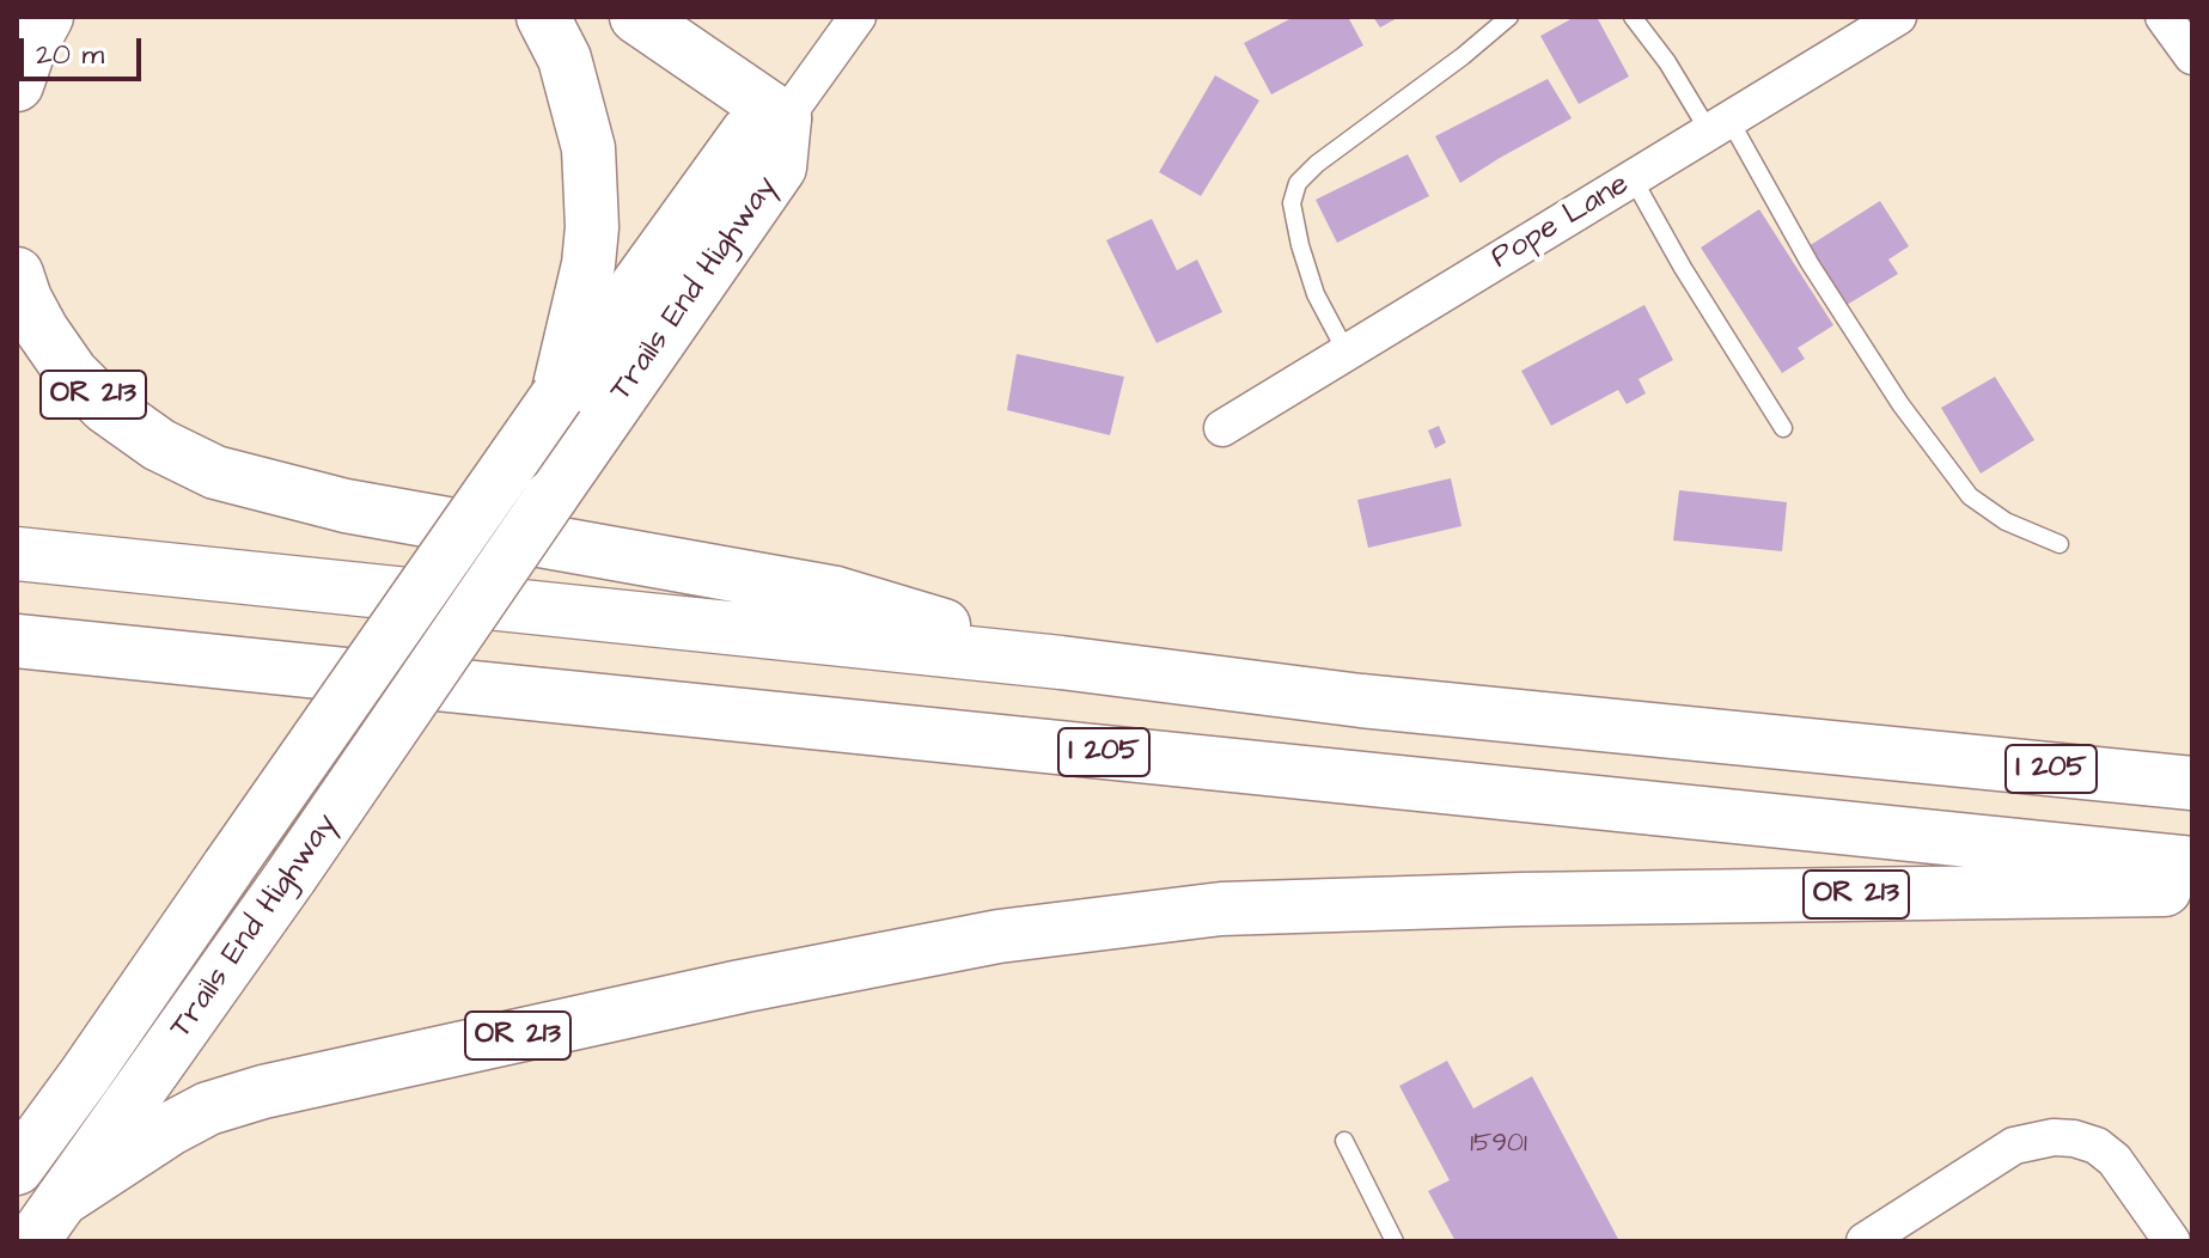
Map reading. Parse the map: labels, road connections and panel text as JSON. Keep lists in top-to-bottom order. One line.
{"streets":{"highway":["Trails End Highway","OR 213","I 205"],"street":["Pope Lane"]},"crossings":[["Trails End Highway","OR 213"],["OR 213","I 205"]],"house_numbers":["15901"],"scale_bar":"20 m"}
